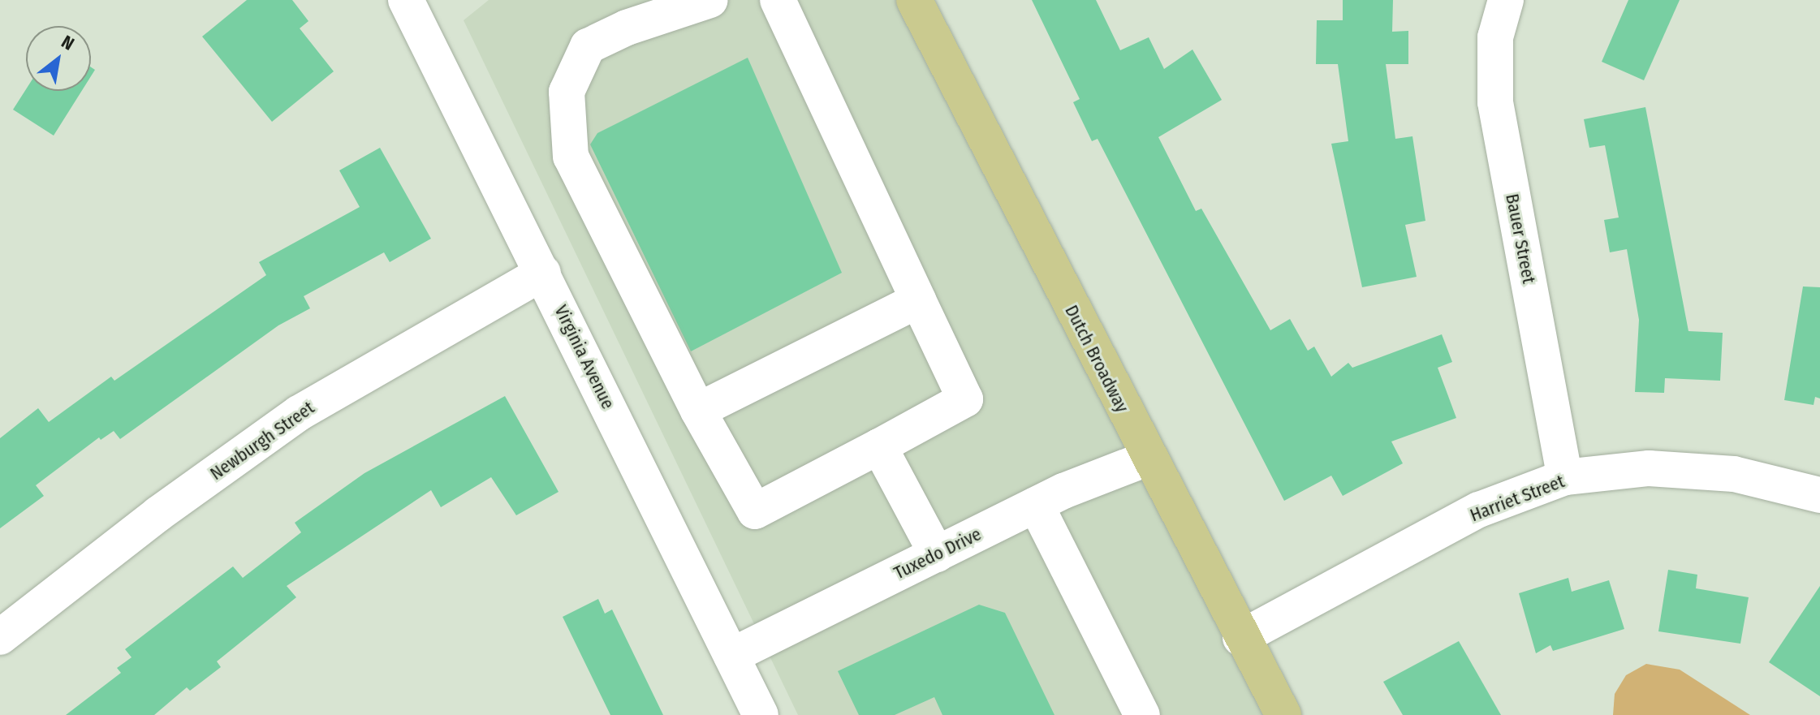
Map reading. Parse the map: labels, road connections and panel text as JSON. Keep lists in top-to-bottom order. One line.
{"streets":{"main road":["Dutch Broadway"],"street":["Bauer Street","Virginia Avenue","Newburgh Street","Harriet Street","Tuxedo Drive"]},"crossings":[["Bauer Street","Harriet Street"],["Virginia Avenue","Newburgh Street"],["Virginia Avenue","Tuxedo Drive"],["Dutch Broadway","Harriet Street"],["Dutch Broadway","Tuxedo Drive"]],"north":"top right"}
